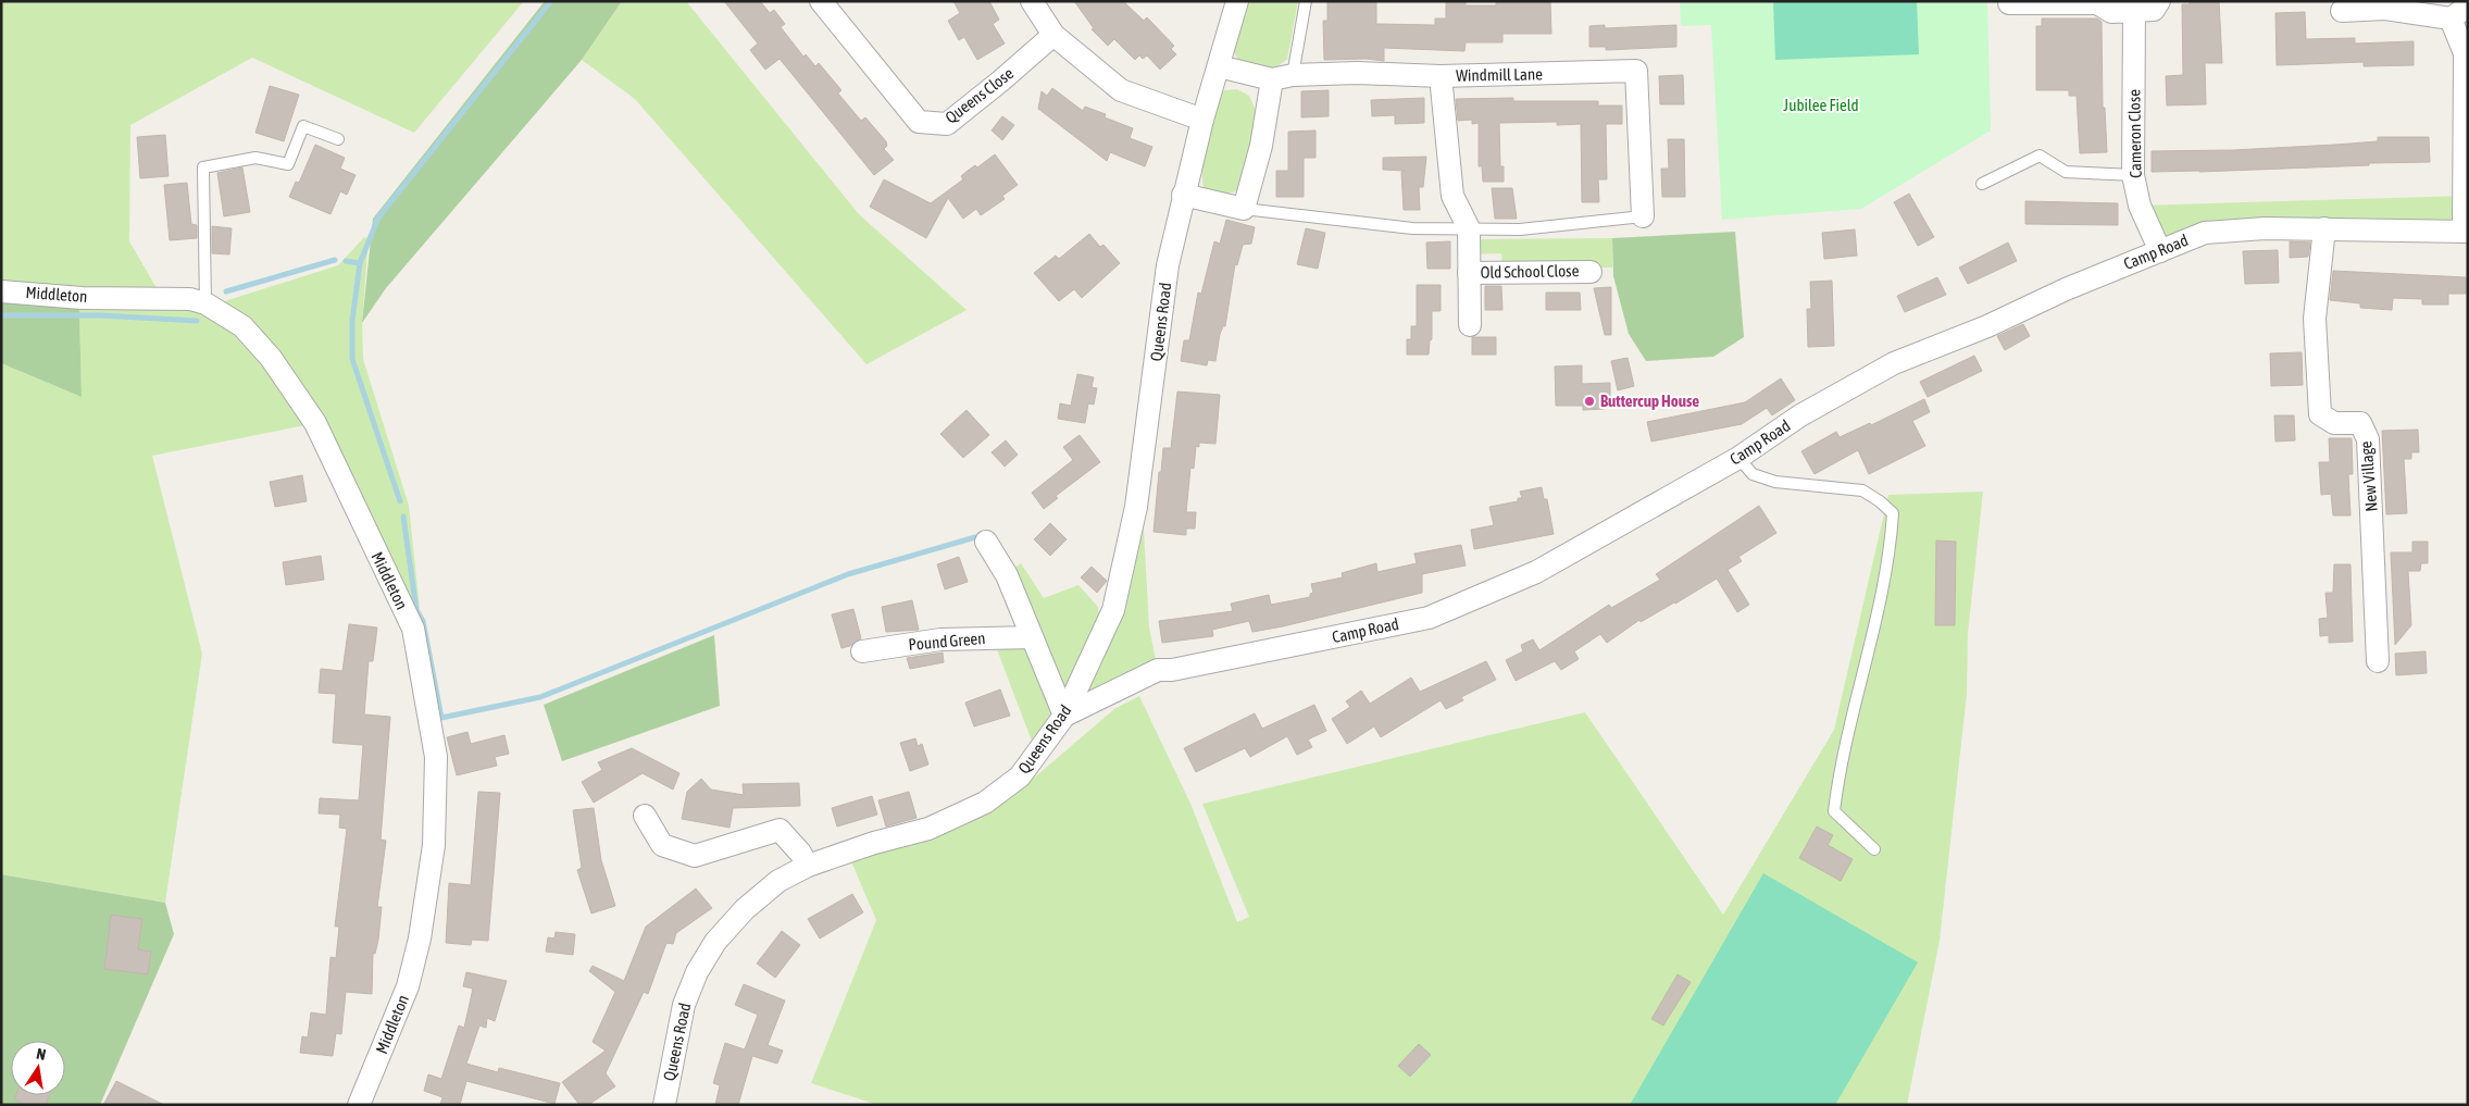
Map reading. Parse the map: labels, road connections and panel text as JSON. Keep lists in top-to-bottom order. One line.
{"streets":{"street":["Windmill Lane","Queens Close","Cameron Close","Camp Road","Old School Close","Middleton","Queens Road","New Village","Pound Green"]},"crossings":[["Windmill Lane","Old School Close"],["Windmill Lane","Queens Road"],["Cameron Close","Camp Road"],["Camp Road","Queens Road"],["Camp Road","New Village"]],"parks":["Jubilee Field"],"places":["Buttercup House"],"north":"top"}
